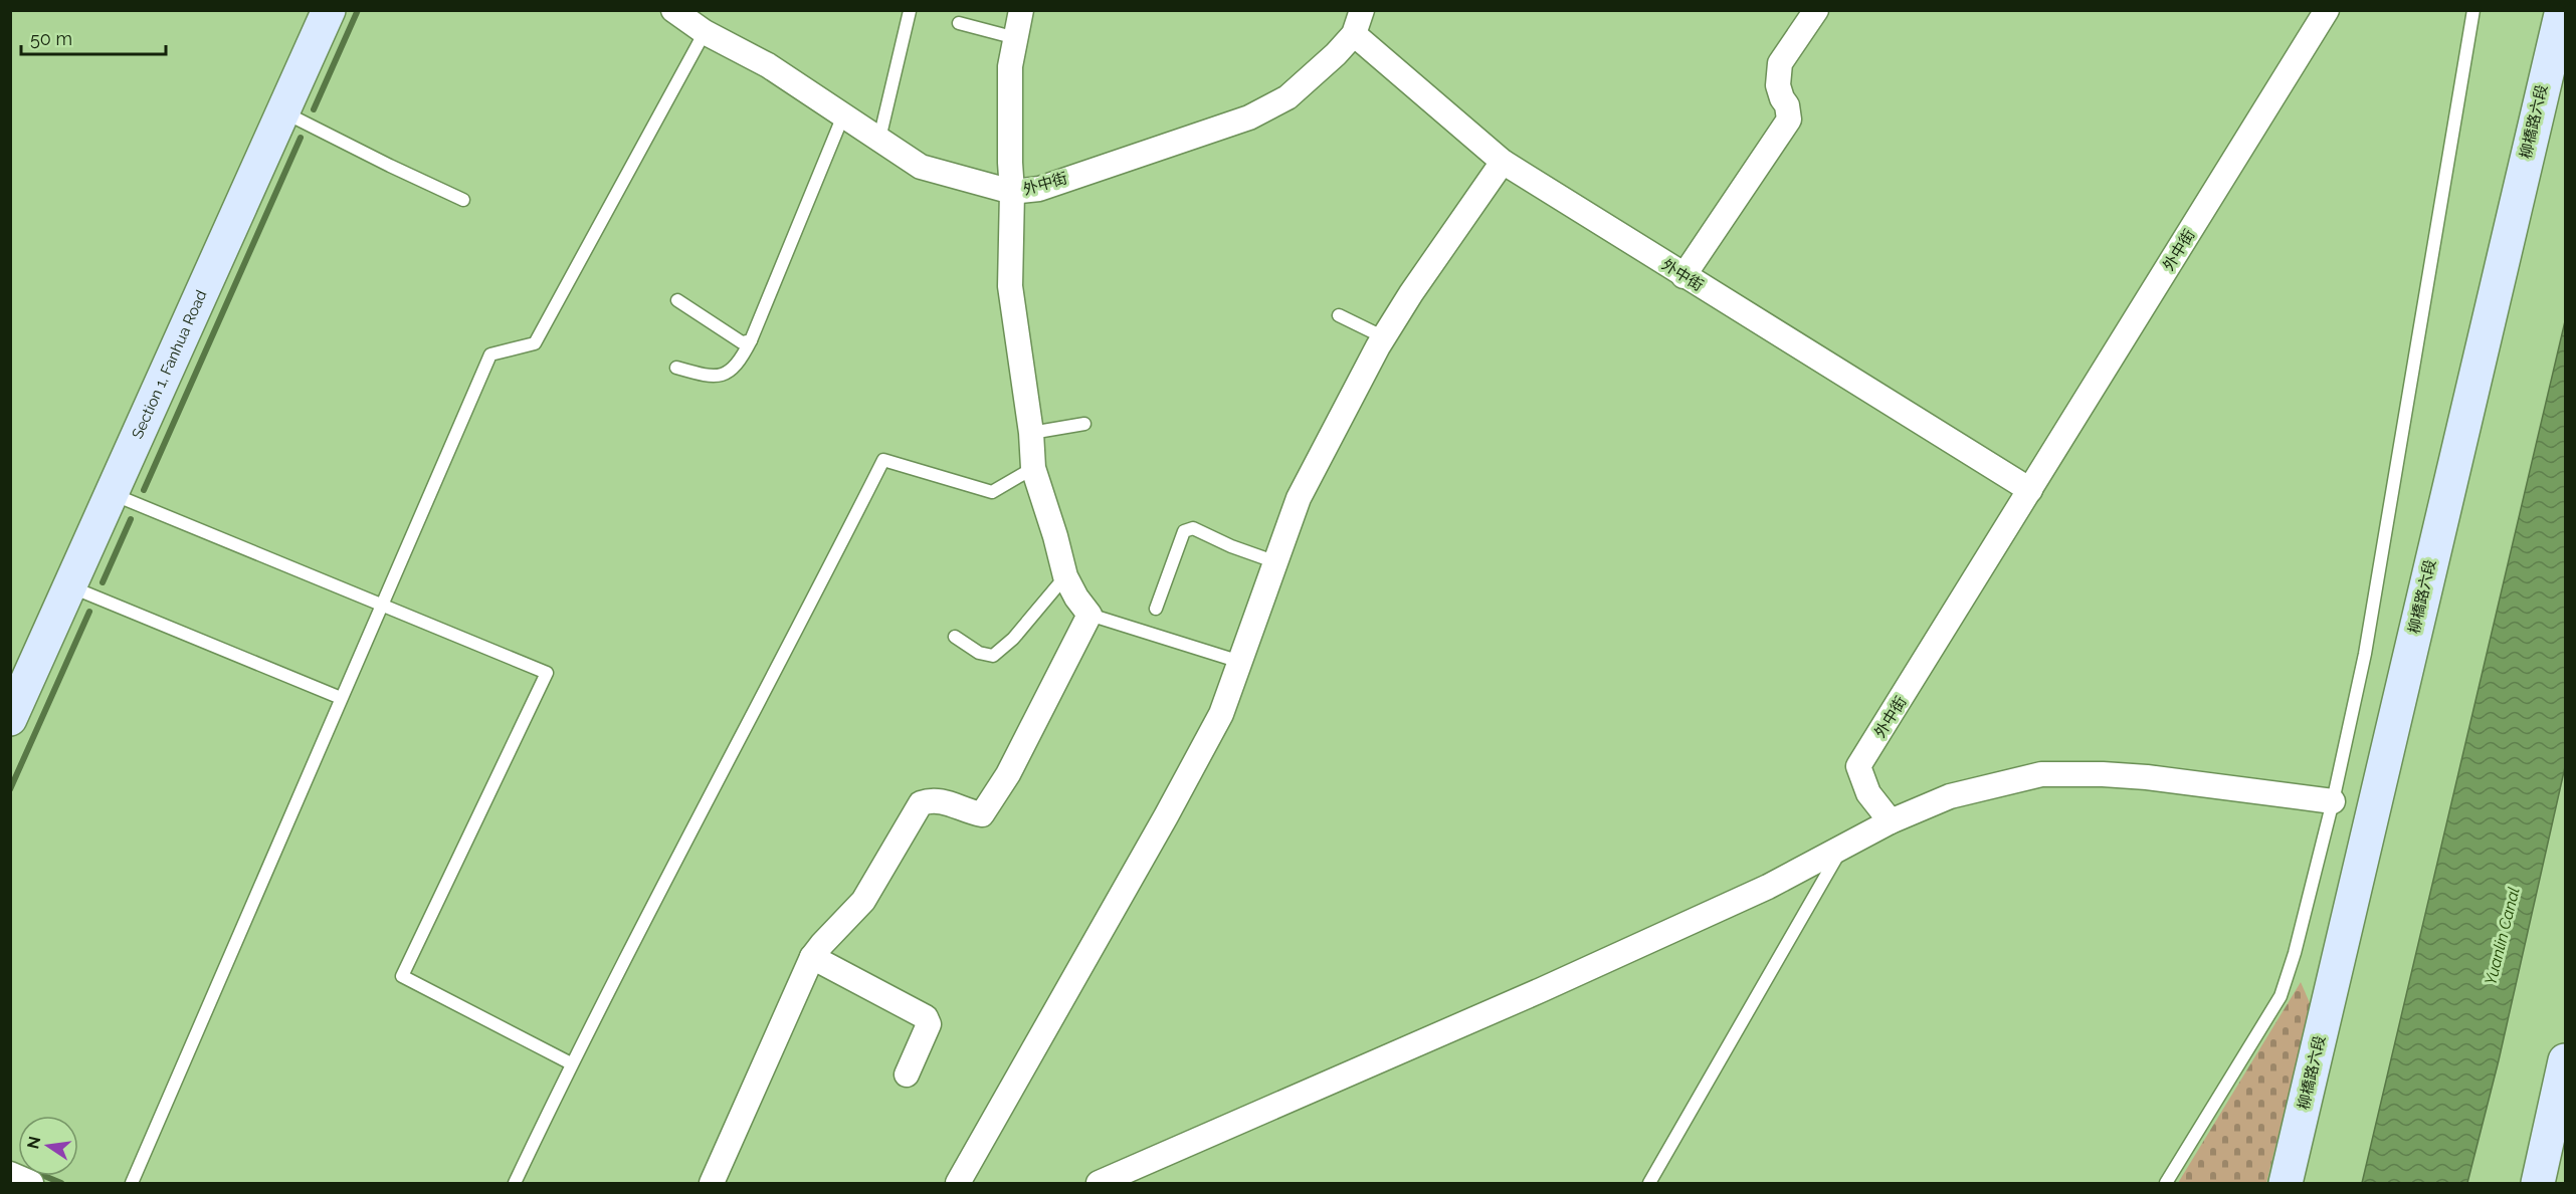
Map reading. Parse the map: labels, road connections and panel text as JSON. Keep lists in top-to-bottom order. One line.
{"streets":{"main road":["柳橋路六段","Section 1, Fanhua Road"],"street":["外中街"]},"water":["Yuanlin Canal"],"scale_bar":"50 m","north":"left"}
